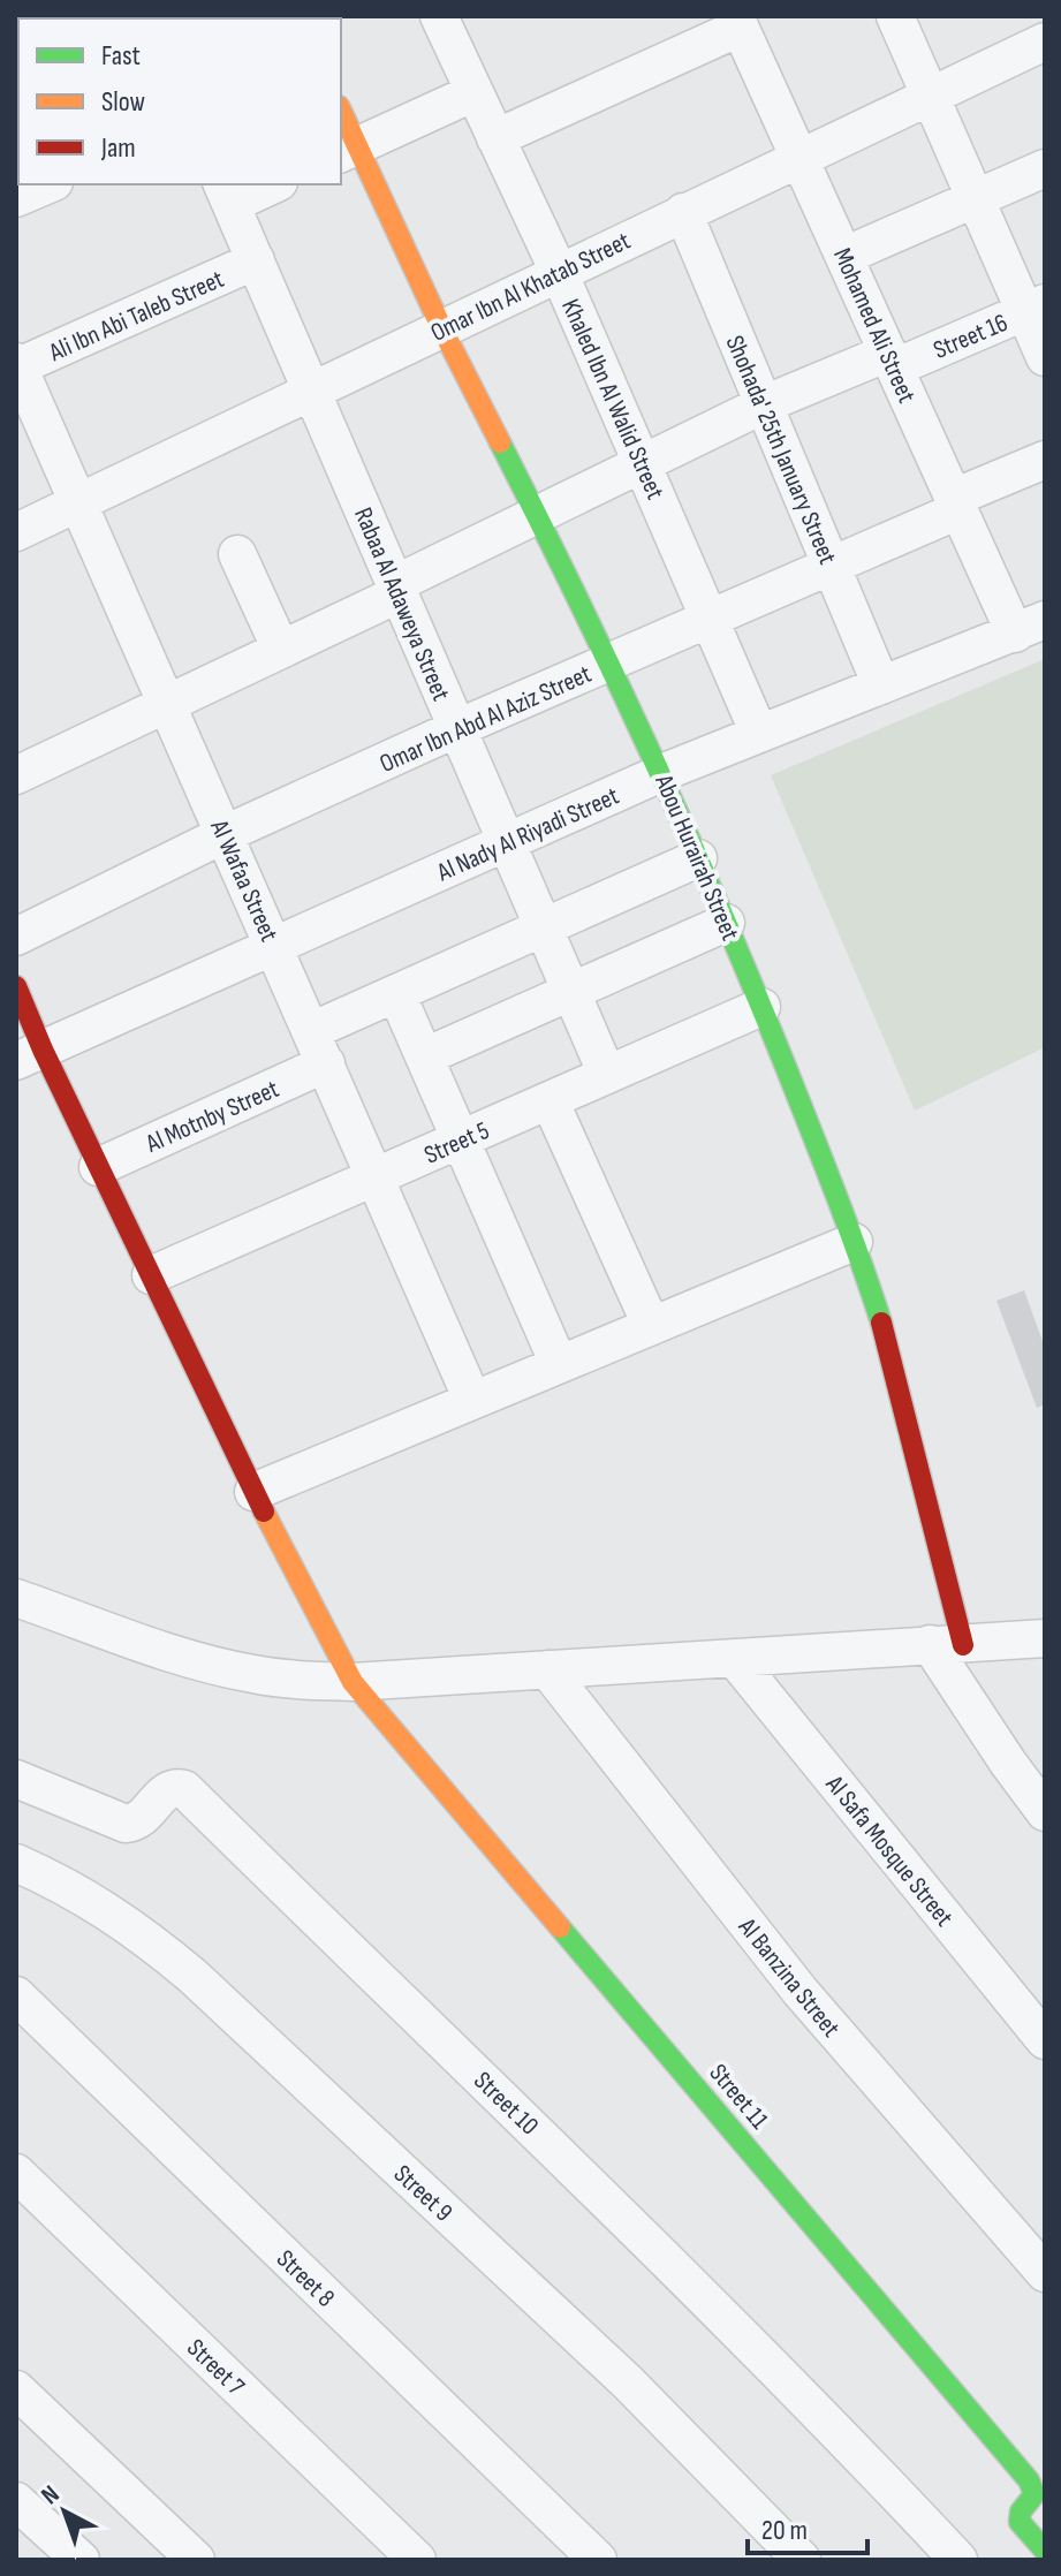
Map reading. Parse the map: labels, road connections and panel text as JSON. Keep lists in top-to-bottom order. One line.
{"streets":{"street":["Omar Ibn Al Khatab Street","Ali Ibn Abi Taleb Street","Mohamed Ali Street","Street 16","Khaled Ibn Al Walid Street","Shohada' 25th January Street","Rabaa Al Adaweya Street","Omar Ibn Abd Al Aziz Street","Al Nady Al Riyadi Street","Abou Hurairah Street","Al Wafaa Street","Al Motnby Street","Street 5","Al Safa Mosque Street","Al Banzina Street","Street 11","Street 10","Street 9","Street 8","Street 7"]},"crossings":[["Omar Ibn Al Khatab Street","Mohamed Ali Street"],["Omar Ibn Al Khatab Street","Khaled Ibn Al Walid Street"],["Omar Ibn Al Khatab Street","Shohada' 25th January Street"],["Omar Ibn Al Khatab Street","Rabaa Al Adaweya Street"],["Omar Ibn Al Khatab Street","Abou Hurairah Street"],["Omar Ibn Al Khatab Street","Al Wafaa Street"],["Ali Ibn Abi Taleb Street","Rabaa Al Adaweya Street"],["Ali Ibn Abi Taleb Street","Al Wafaa Street"],["Mohamed Ali Street","Street 16"],["Mohamed Ali Street","Omar Ibn Abd Al Aziz Street"],["Mohamed Ali Street","Al Nady Al Riyadi Street"],["Street 16","Khaled Ibn Al Walid Street"],["Street 16","Shohada' 25th January Street"],["Street 16","Rabaa Al Adaweya Street"],["Street 16","Abou Hurairah Street"],["Street 16","Al Wafaa Street"],["Khaled Ibn Al Walid Street","Omar Ibn Abd Al Aziz Street"],["Khaled Ibn Al Walid Street","Al Nady Al Riyadi Street"],["Shohada' 25th January Street","Omar Ibn Abd Al Aziz Street"],["Shohada' 25th January Street","Al Nady Al Riyadi Street"],["Rabaa Al Adaweya Street","Omar Ibn Abd Al Aziz Street"],["Rabaa Al Adaweya Street","Al Nady Al Riyadi Street"],["Rabaa Al Adaweya Street","Al Motnby Street"],["Rabaa Al Adaweya Street","Street 5"],["Omar Ibn Abd Al Aziz Street","Abou Hurairah Street"],["Omar Ibn Abd Al Aziz Street","Al Wafaa Street"],["Al Nady Al Riyadi Street","Abou Hurairah Street"],["Al Nady Al Riyadi Street","Al Wafaa Street"],["Abou Hurairah Street","Al Motnby Street"],["Abou Hurairah Street","Street 5"],["Al Wafaa Street","Al Motnby Street"],["Al Wafaa Street","Street 5"]],"legend":["Fast","Slow","Jam"],"scale_bar":"20 m","north":"top left"}
